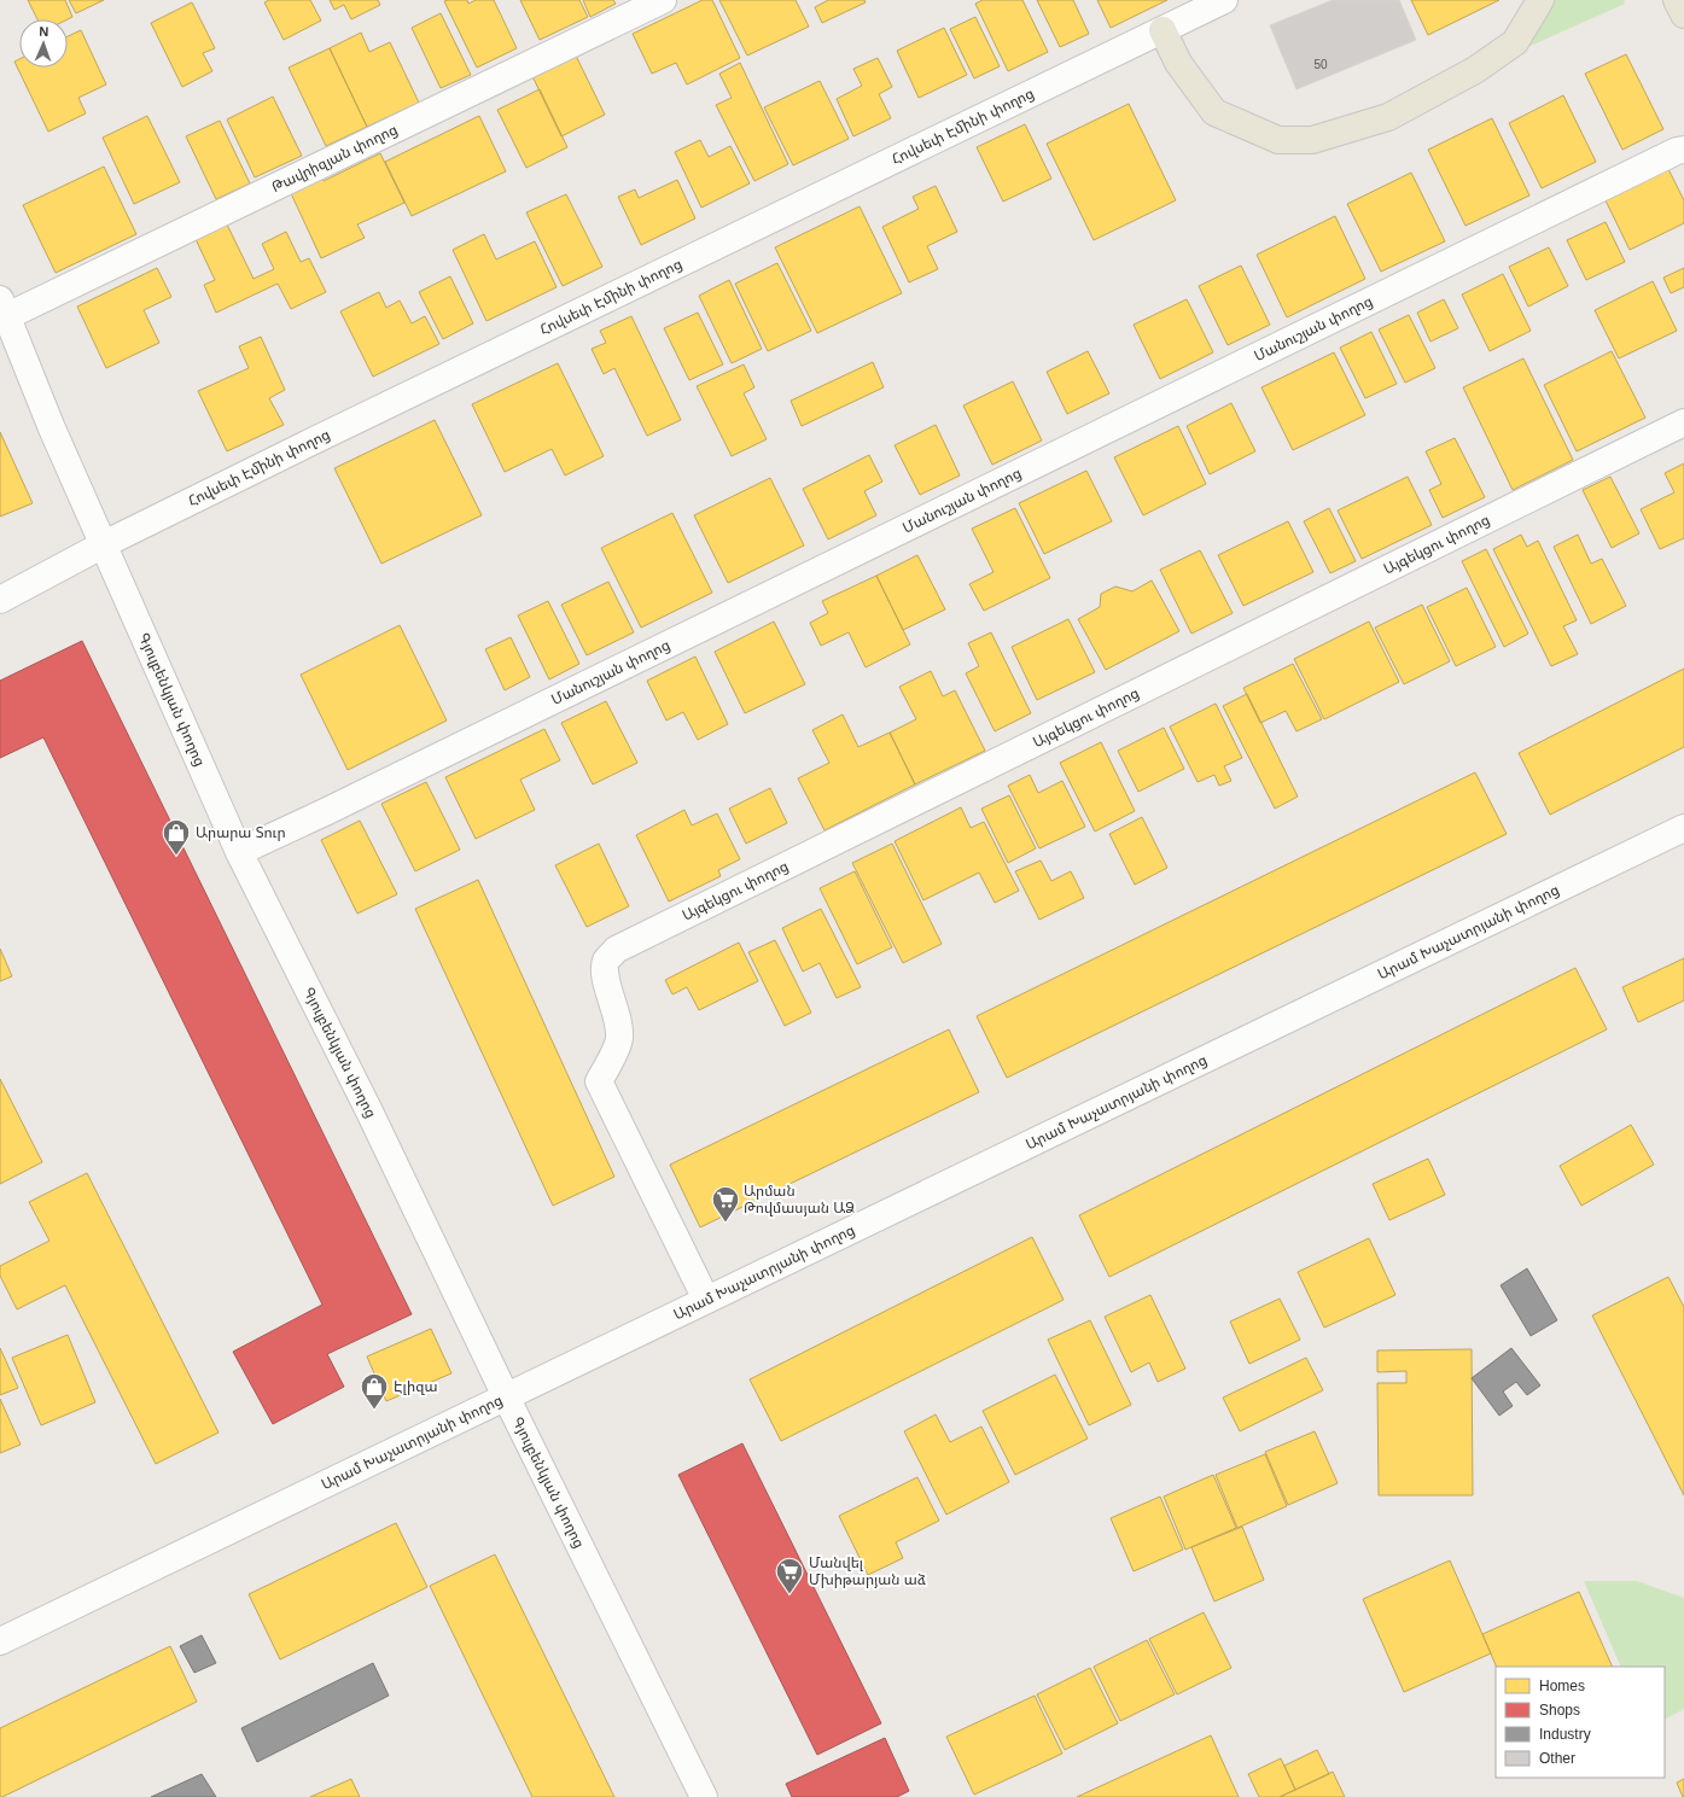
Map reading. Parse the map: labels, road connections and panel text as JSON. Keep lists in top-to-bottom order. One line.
{"streets":{"street":["Հովսեփ Էմինի փողոց","Թավրիզյան փողոց","Մանուշյան փողոց","Այգեկցու փողոց","Գյուլբենկյան փողոց","Արամ Խաչատրյանի փողոց"]},"crossings":[["Հովսեփ Էմինի փողոց","Գյուլբենկյան փողոց"],["Թավրիզյան փողոց","Գյուլբենկյան փողոց"],["Մանուշյան փողոց","Գյուլբենկյան փողոց"],["Այգեկցու փողոց","Արամ Խաչատրյանի փողոց"],["Գյուլբենկյան փողոց","Արամ Խաչատրյանի փողոց"]],"places":{"shop":["Արարա Տուր","Էլիզա"],"supermarket":["Արման Թովմասյան ԱՁ","Մանվել Մխիթարյան աձ"]},"house_numbers":["50"],"legend":["Homes","Shops","Industry","Other"],"north":"top"}
